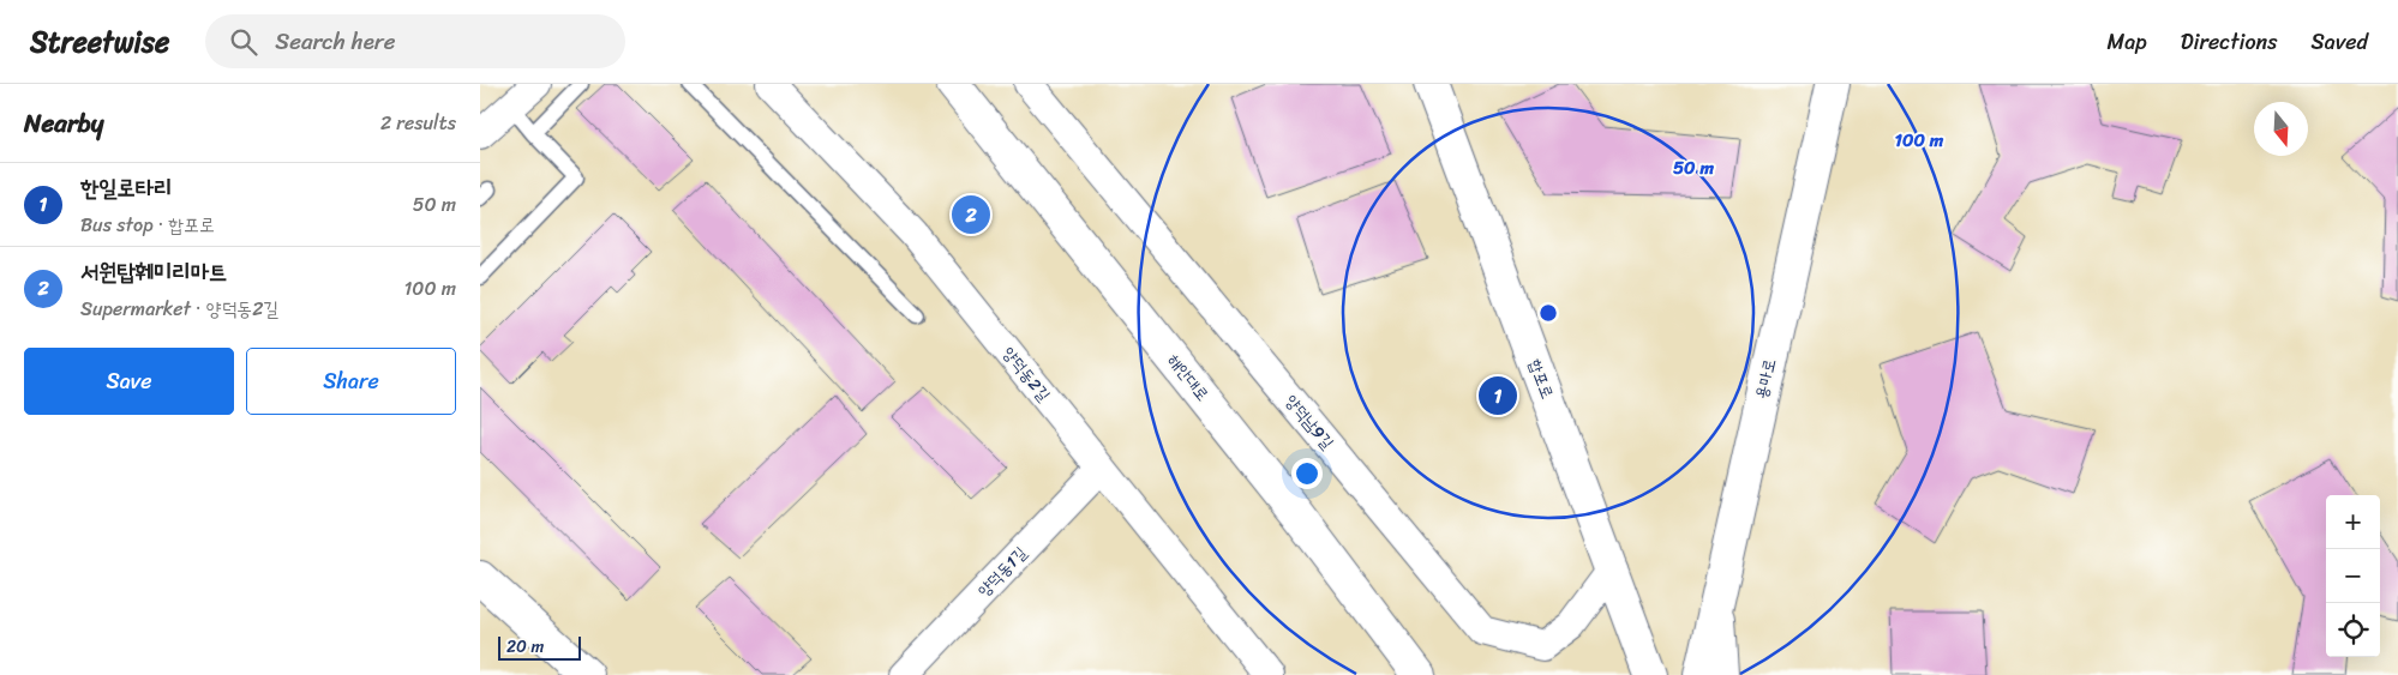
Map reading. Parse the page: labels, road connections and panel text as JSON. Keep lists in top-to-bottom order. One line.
{"streets":{"main road":["해안대로","합포로","용마로"],"street":["양덕동2길","양덕남9길","양덕동1길"]},"crossings":[["양덕동2길","양덕동1길"],["합포로","양덕남9길"]],"scale_bar":"20 m","north":"bottom","page":{"header":"Streetwise","search":"Search here","nav":["Map","Directions","Saved"],"heading":["Nearby","2 results"],"list":[{"mark":"1","name":"한일로타리","note":"Bus stop · 합포로","value":"50 m"},{"mark":"2","name":"서원탑훼미리마트","note":"Supermarket · 양덕동2길","value":"100 m"}],"pins":["2","1"],"buttons":["Save","Share"],"map_buttons":["+","−"],"scale":"20 m"},"rings":["100 m","50 m"]}
